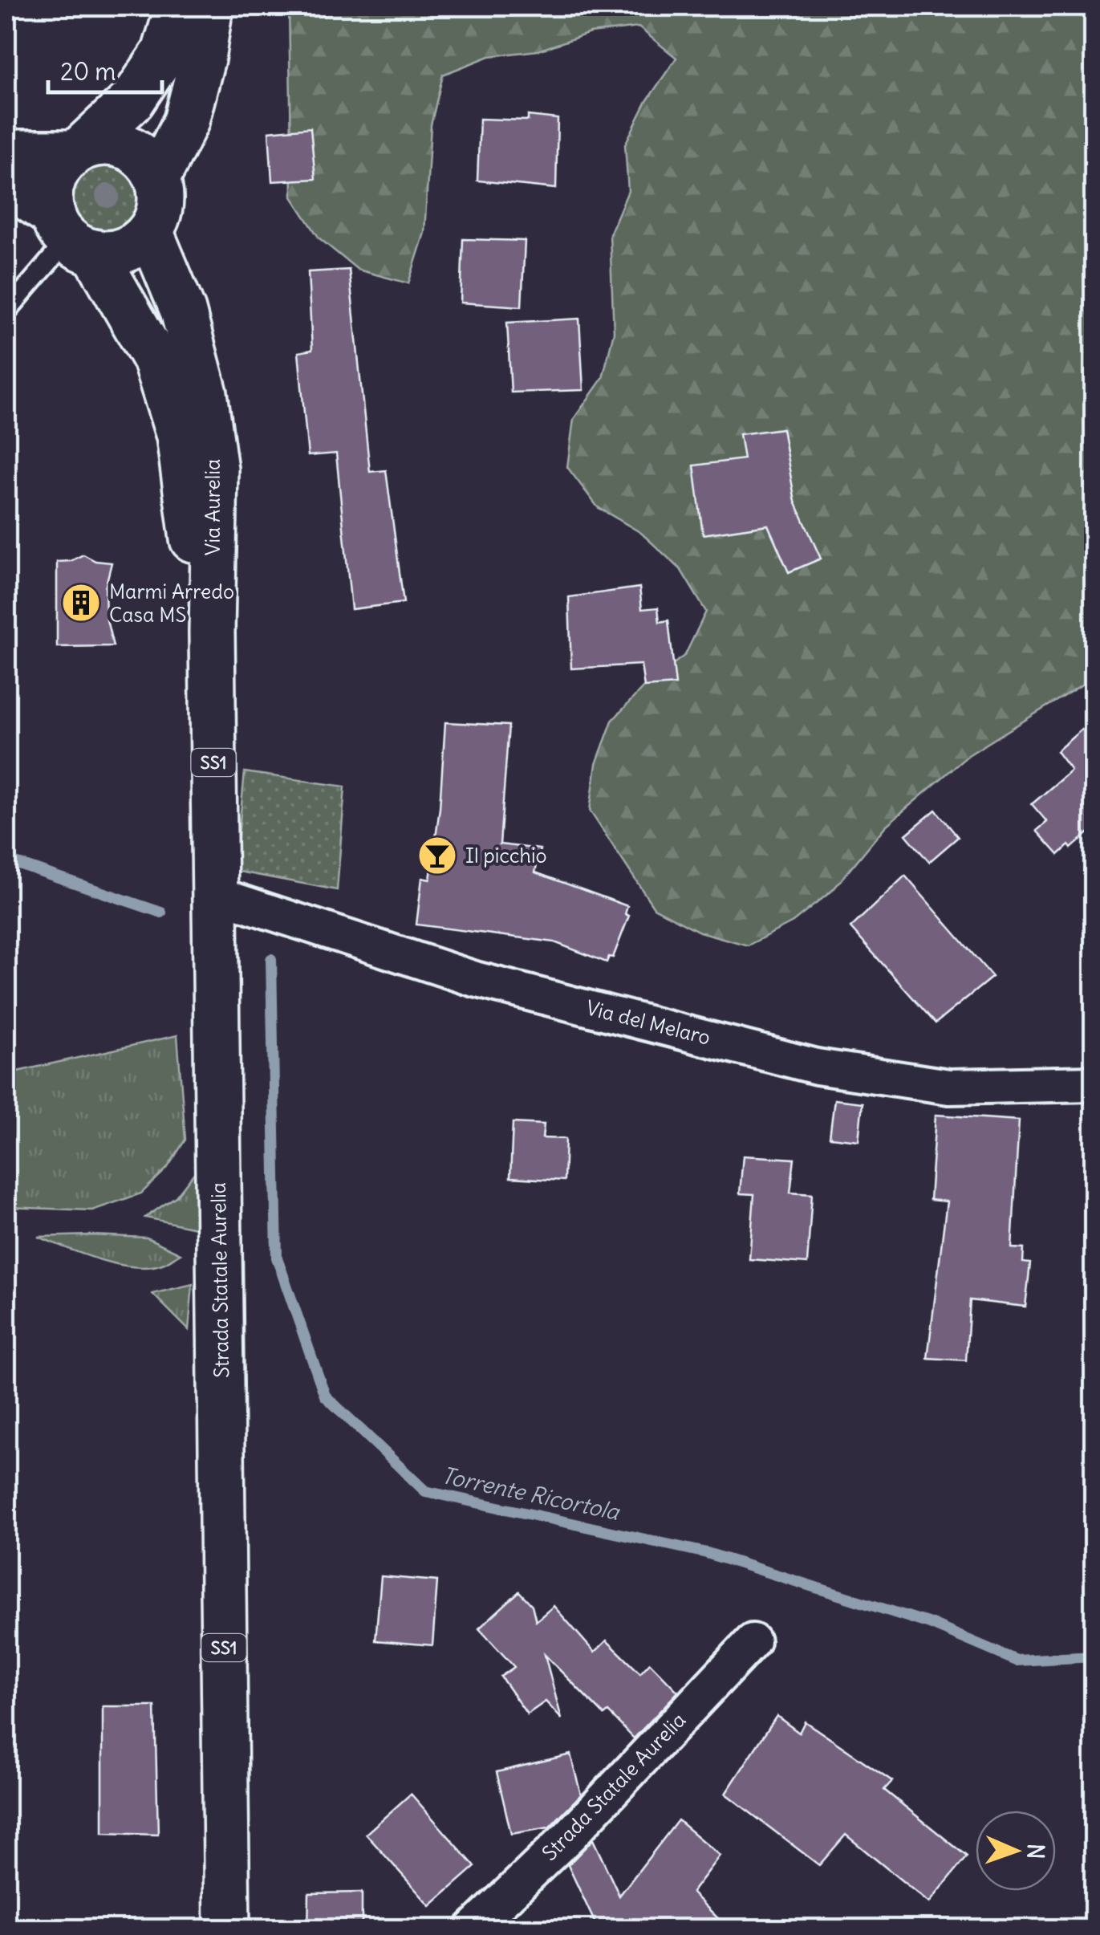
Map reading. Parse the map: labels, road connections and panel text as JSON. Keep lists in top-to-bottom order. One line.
{"streets":{"main road":["Via Aurelia","SS1","Strada Statale Aurelia"],"street":["Via del Melaro"]},"crossings":[["Via Aurelia","Strada Statale Aurelia"],["Via del Melaro","Strada Statale Aurelia"]],"water":["Torrente Ricortola"],"places":{"building":["Marmi Arredo Casa MS"],"bar":["Il picchio"]},"scale_bar":"20 m","north":"right"}
